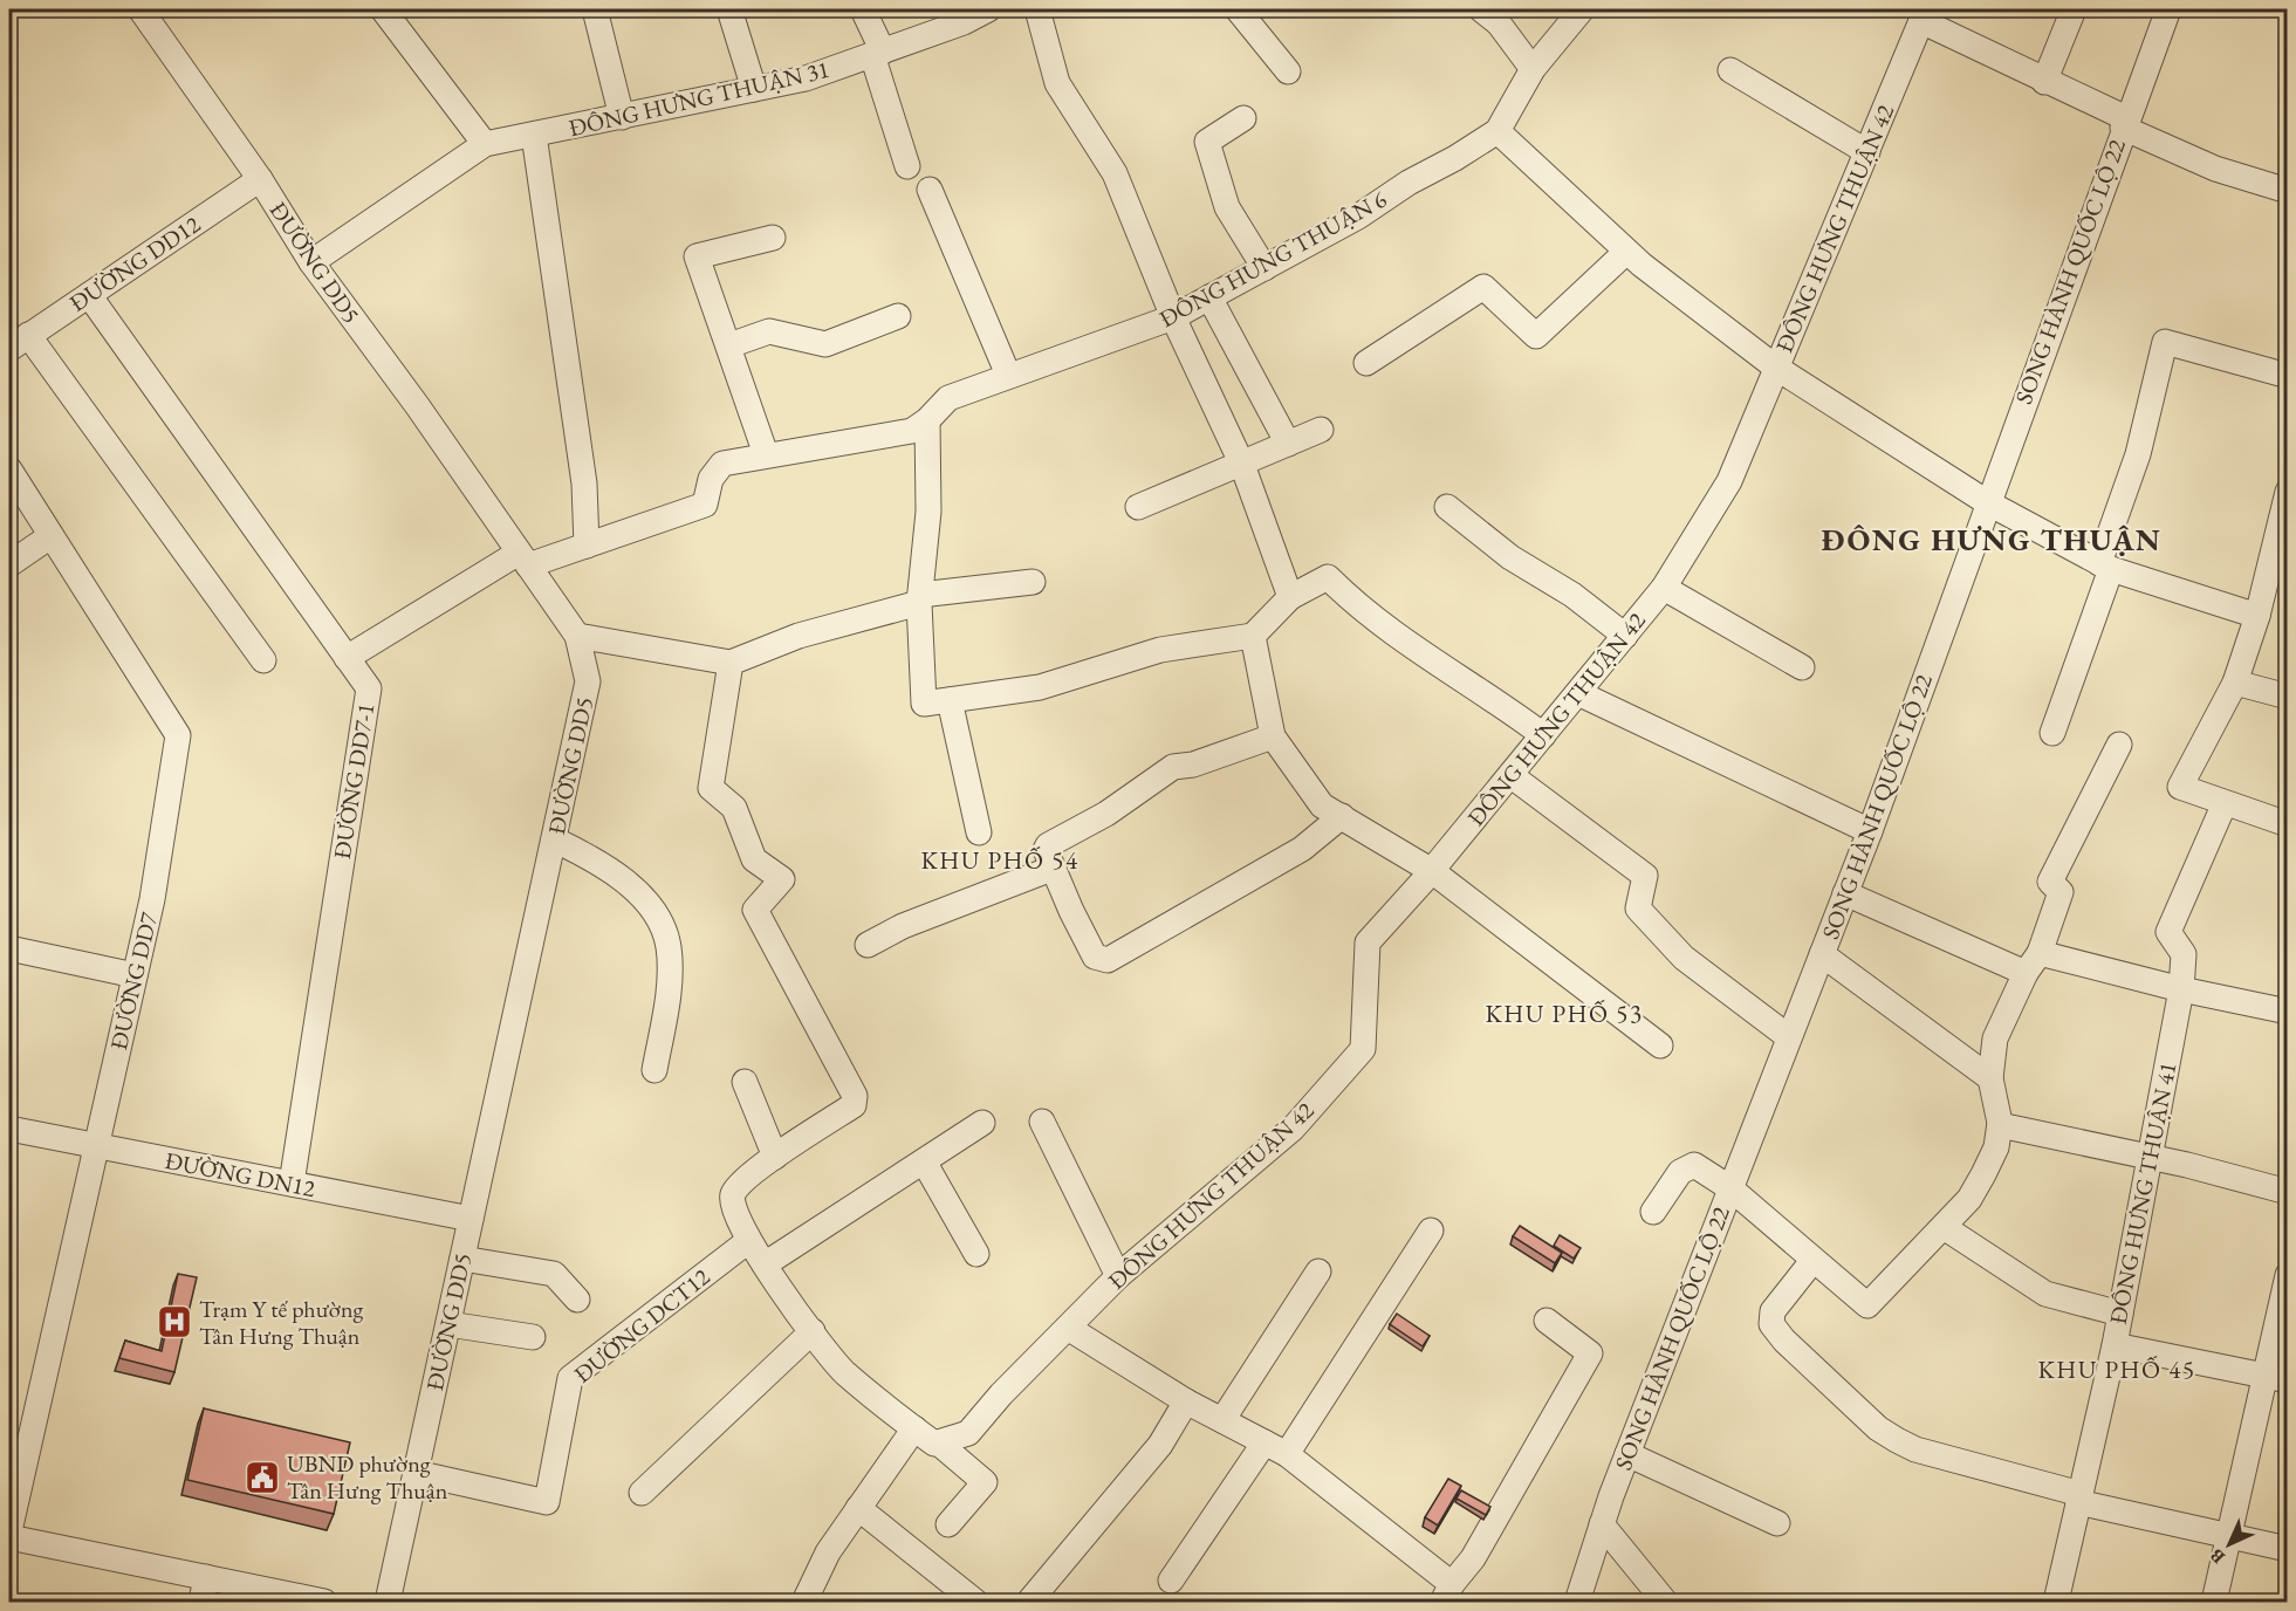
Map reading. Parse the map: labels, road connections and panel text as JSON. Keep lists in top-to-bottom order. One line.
{"streets":{"street":["ĐÔNG HƯNG THUẬN 31","ĐÔNG HƯNG THUẬN 42","ĐÔNG HƯNG THUẬN 6","ĐƯỜNG DD5","ĐƯỜNG DD12","SONG HÀNH QUỐC LỘ 22","ĐƯỜNG DD7-1","ĐƯỜNG DD7","ĐƯỜNG DN12","ĐÔNG HƯNG THUẬN 41","ĐƯỜNG DCT12"]},"crossings":[["ĐÔNG HƯNG THUẬN 6","ĐƯỜNG DD5"],["ĐÔNG HƯNG THUẬN 6","ĐƯỜNG DD7-1"],["ĐƯỜNG DD5","ĐƯỜNG DD12"],["ĐƯỜNG DD5","ĐƯỜNG DN12"],["ĐƯỜNG DD5","ĐƯỜNG DCT12"],["ĐƯỜNG DD12","ĐƯỜNG DD7-1"],["ĐƯỜNG DD7-1","ĐƯỜNG DN12"],["ĐƯỜNG DD7","ĐƯỜNG DN12"]],"districts":["ĐÔNG HƯNG THUẬN","KHU PHỐ 54","KHU PHỐ 53","KHU PHỐ 45"],"places":{"hospital":["Trạm Y tế phường Tân Hưng Thuận"],"public building":["UBND phường Tân Hưng Thuận"]},"north":"bottom left"}
